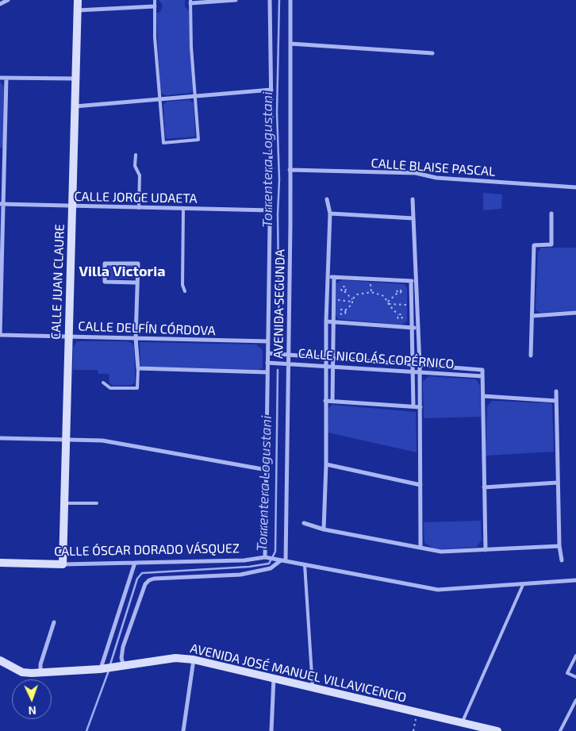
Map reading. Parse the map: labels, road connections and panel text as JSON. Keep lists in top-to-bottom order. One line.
{"streets":{"street":["CALLE BLAISE PASCAL","CALLE JORGE UDAETA","CALLE JUAN CLAURE","AVENIDA SEGUNDA","CALLE DELFÍN CÓRDOVA","CALLE NICOLÁS COPÉRNICO","CALLE ÓSCAR DORADO VÁSQUEZ","AVENIDA JOSÉ MANUEL VILLAVICENCIO"]},"crossings":[["CALLE BLAISE PASCAL","AVENIDA SEGUNDA"],["CALLE JORGE UDAETA","CALLE JUAN CLAURE"],["CALLE JORGE UDAETA","AVENIDA SEGUNDA"],["CALLE JUAN CLAURE","CALLE DELFÍN CÓRDOVA"],["CALLE JUAN CLAURE","CALLE ÓSCAR DORADO VÁSQUEZ"],["AVENIDA SEGUNDA","CALLE DELFÍN CÓRDOVA"],["AVENIDA SEGUNDA","CALLE NICOLÁS COPÉRNICO"],["AVENIDA SEGUNDA","CALLE ÓSCAR DORADO VÁSQUEZ"]],"districts":["Villa Victoria"],"water":["Torrentera Logustani"],"north":"bottom"}
